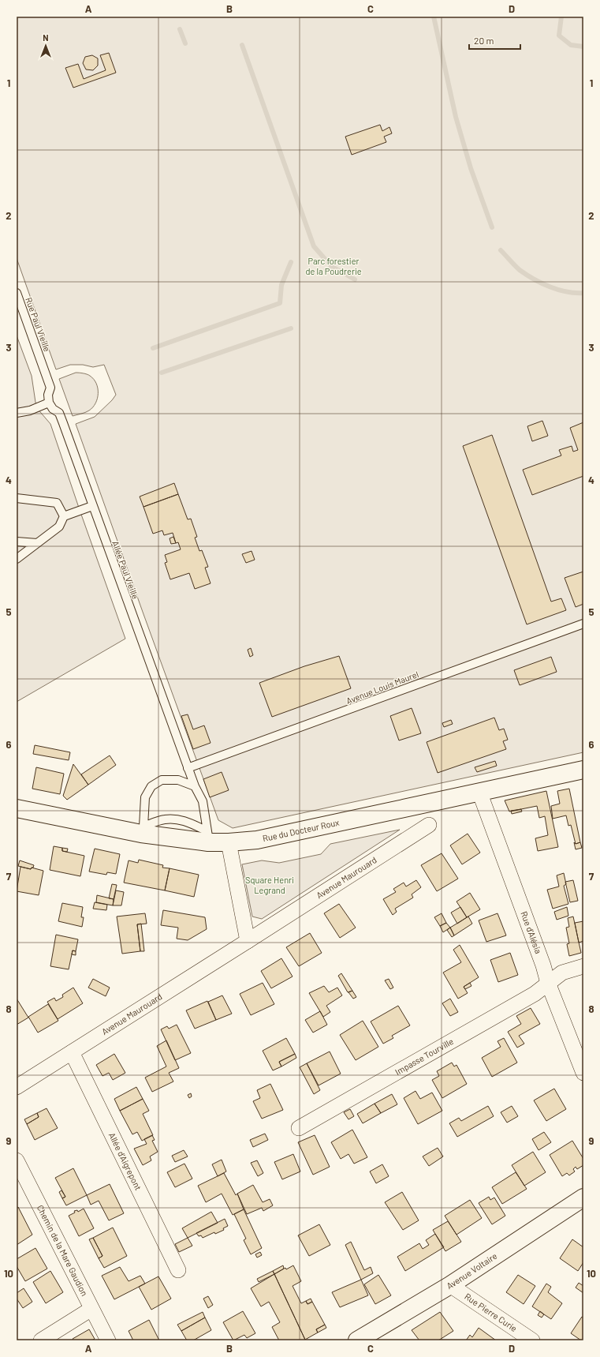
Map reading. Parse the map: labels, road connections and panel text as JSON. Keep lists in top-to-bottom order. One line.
{"streets":{"main road":["Rue du Docteur Roux","Avenue Voltaire"],"street":["Avenue Maurouard","Rue d'Alésia","Impasse Tourville","Allée d'Aigrepont","Chemin de la Mare Gaudion","Rue Pierre Curie"],"lane":["Rue Paul Vieille","Allée Paul Vieille","Avenue Louis Maurel"]},"crossings":[["Rue Paul Vieille","Allée Paul Vieille"],["Allée Paul Vieille","Avenue Louis Maurel"],["Rue du Docteur Roux","Rue d'Alésia"],["Avenue Maurouard","Allée d'Aigrepont"],["Rue d'Alésia","Impasse Tourville"],["Avenue Voltaire","Rue Pierre Curie"]],"parks":["Parc forestier de la Poudrerie","Square Henri Legrand"],"scale_bar":"20 m","north":"top","grid":{"columns":["A","B","C","D"],"rows":["1","2","3","4","5","6","7","8","9","10"]}}
